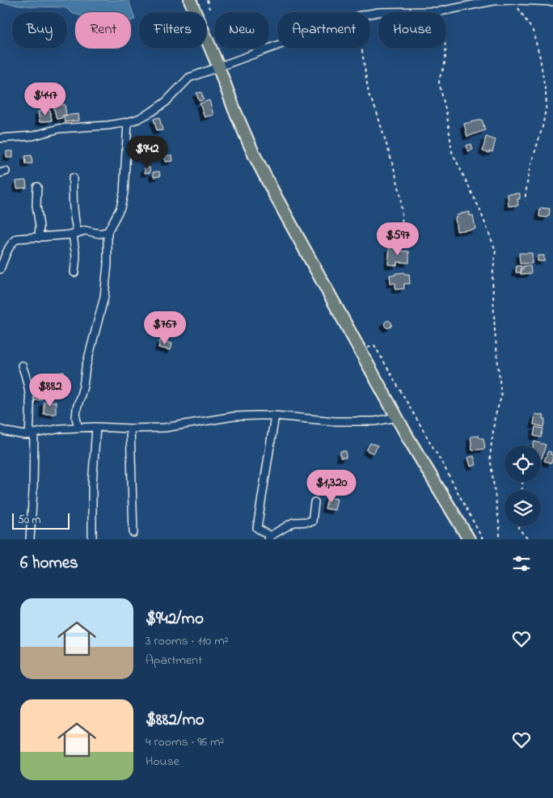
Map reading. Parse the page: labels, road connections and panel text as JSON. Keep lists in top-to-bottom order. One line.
{"scale_bar":"50 m","page":{"chip":["Buy","Rent","Filters","New","Apartment","House"],"price":["$447","$942","$597","$767","$882","$1,320"],"scale":"50 m","heading":"6 homes","list":[{"name":"$942/mo","note":"3 rooms · 110 m² · Apartment"},{"name":"$882/mo","note":"4 rooms · 96 m² · House"}]}}
